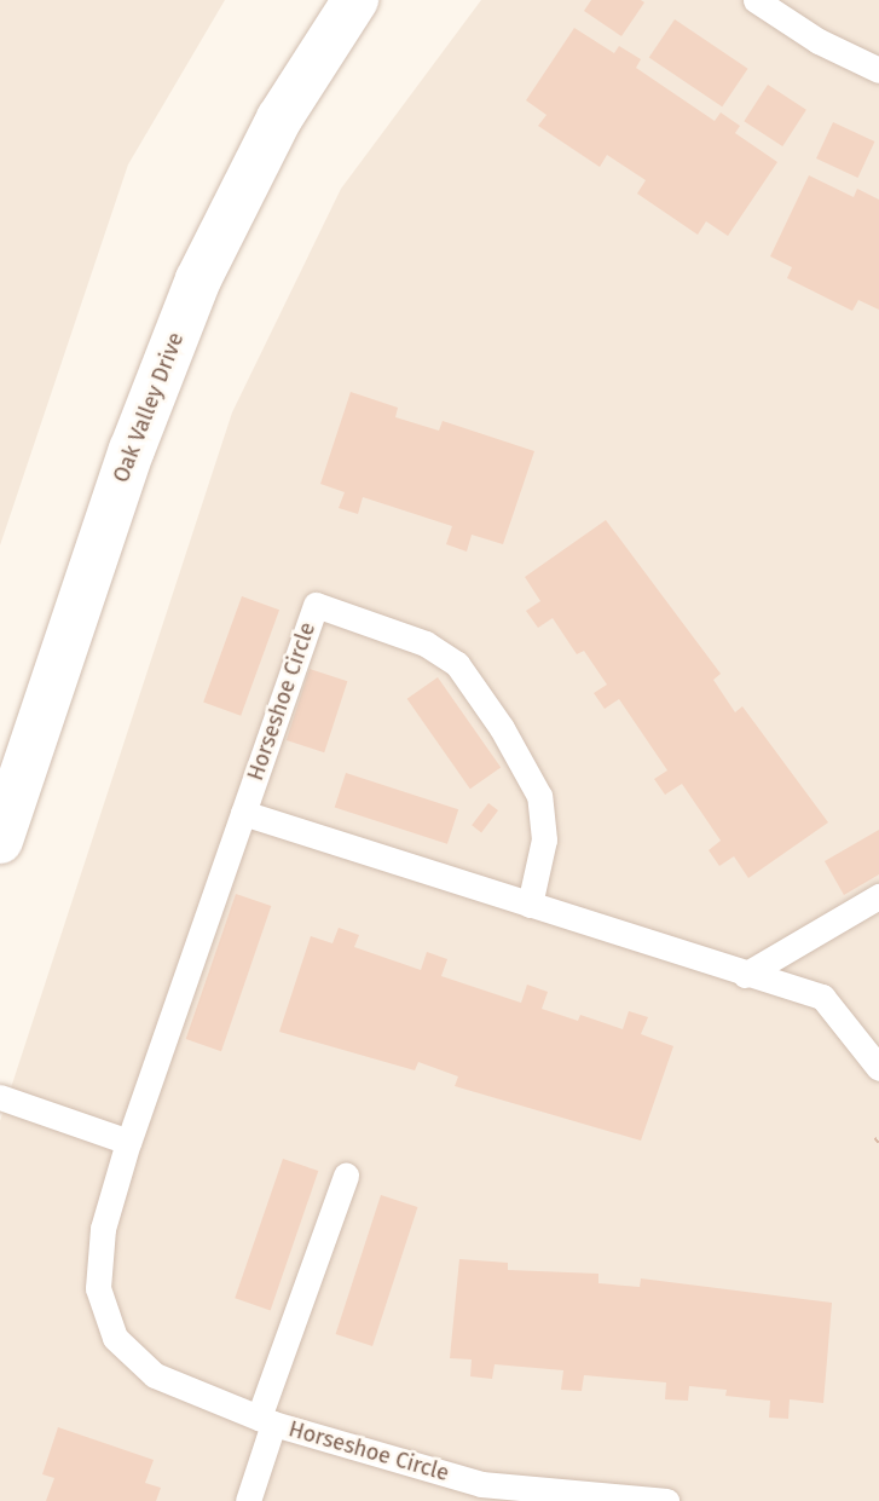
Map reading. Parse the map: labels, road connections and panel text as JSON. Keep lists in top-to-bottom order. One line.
{"streets":{"street":["Oak Valley Drive"],"lane":["Horseshoe Circle"]}}
